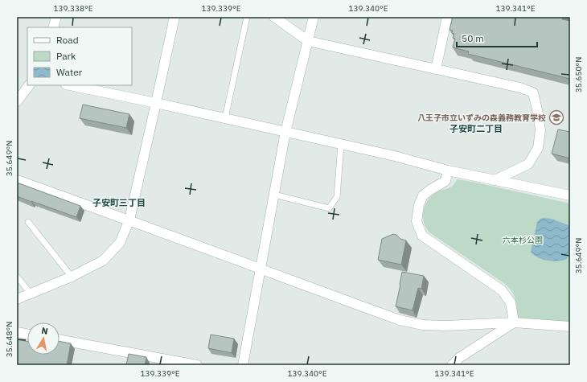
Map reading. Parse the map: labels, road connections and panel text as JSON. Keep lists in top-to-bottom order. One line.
{"districts":["子安町二丁目","子安町三丁目"],"parks":["六本杉公園"],"places":{"school or university":["八王子市立いずみの森義務教育学校"]},"legend":["Road","Park","Water"],"scale_bar":"50 m","north":"top","coordinates":["139.338°E","139.339°E","139.340°E","139.341°E","35.650°N","35.649°N","35.648°N"]}
